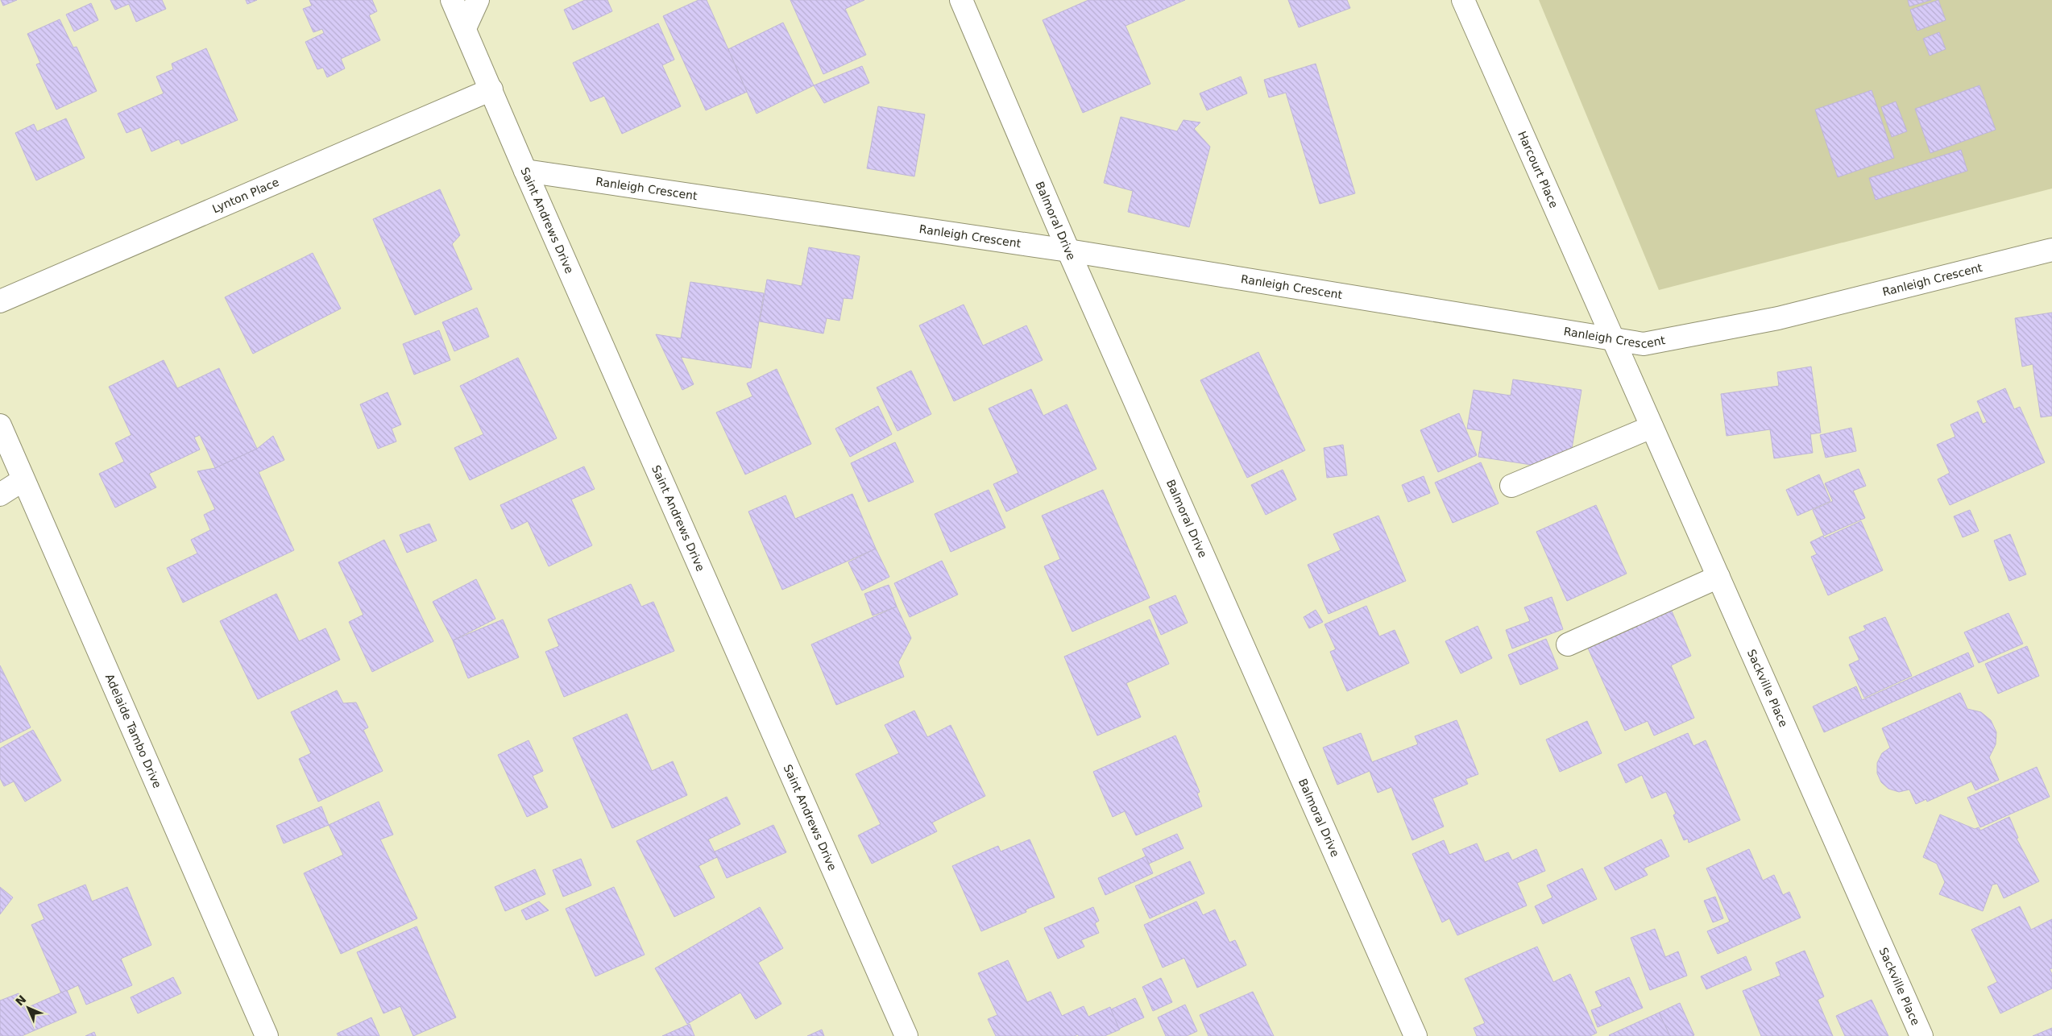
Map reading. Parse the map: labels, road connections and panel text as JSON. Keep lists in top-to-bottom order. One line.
{"streets":{"street":["Harcourt Place","Ranleigh Crescent","Lynton Place","Saint Andrews Drive","Balmoral Drive","Sackville Place","Adelaide Tambo Drive"]},"crossings":[["Harcourt Place","Ranleigh Crescent"],["Harcourt Place","Sackville Place"],["Ranleigh Crescent","Saint Andrews Drive"],["Ranleigh Crescent","Balmoral Drive"],["Ranleigh Crescent","Sackville Place"],["Lynton Place","Saint Andrews Drive"]],"north":"top left"}
